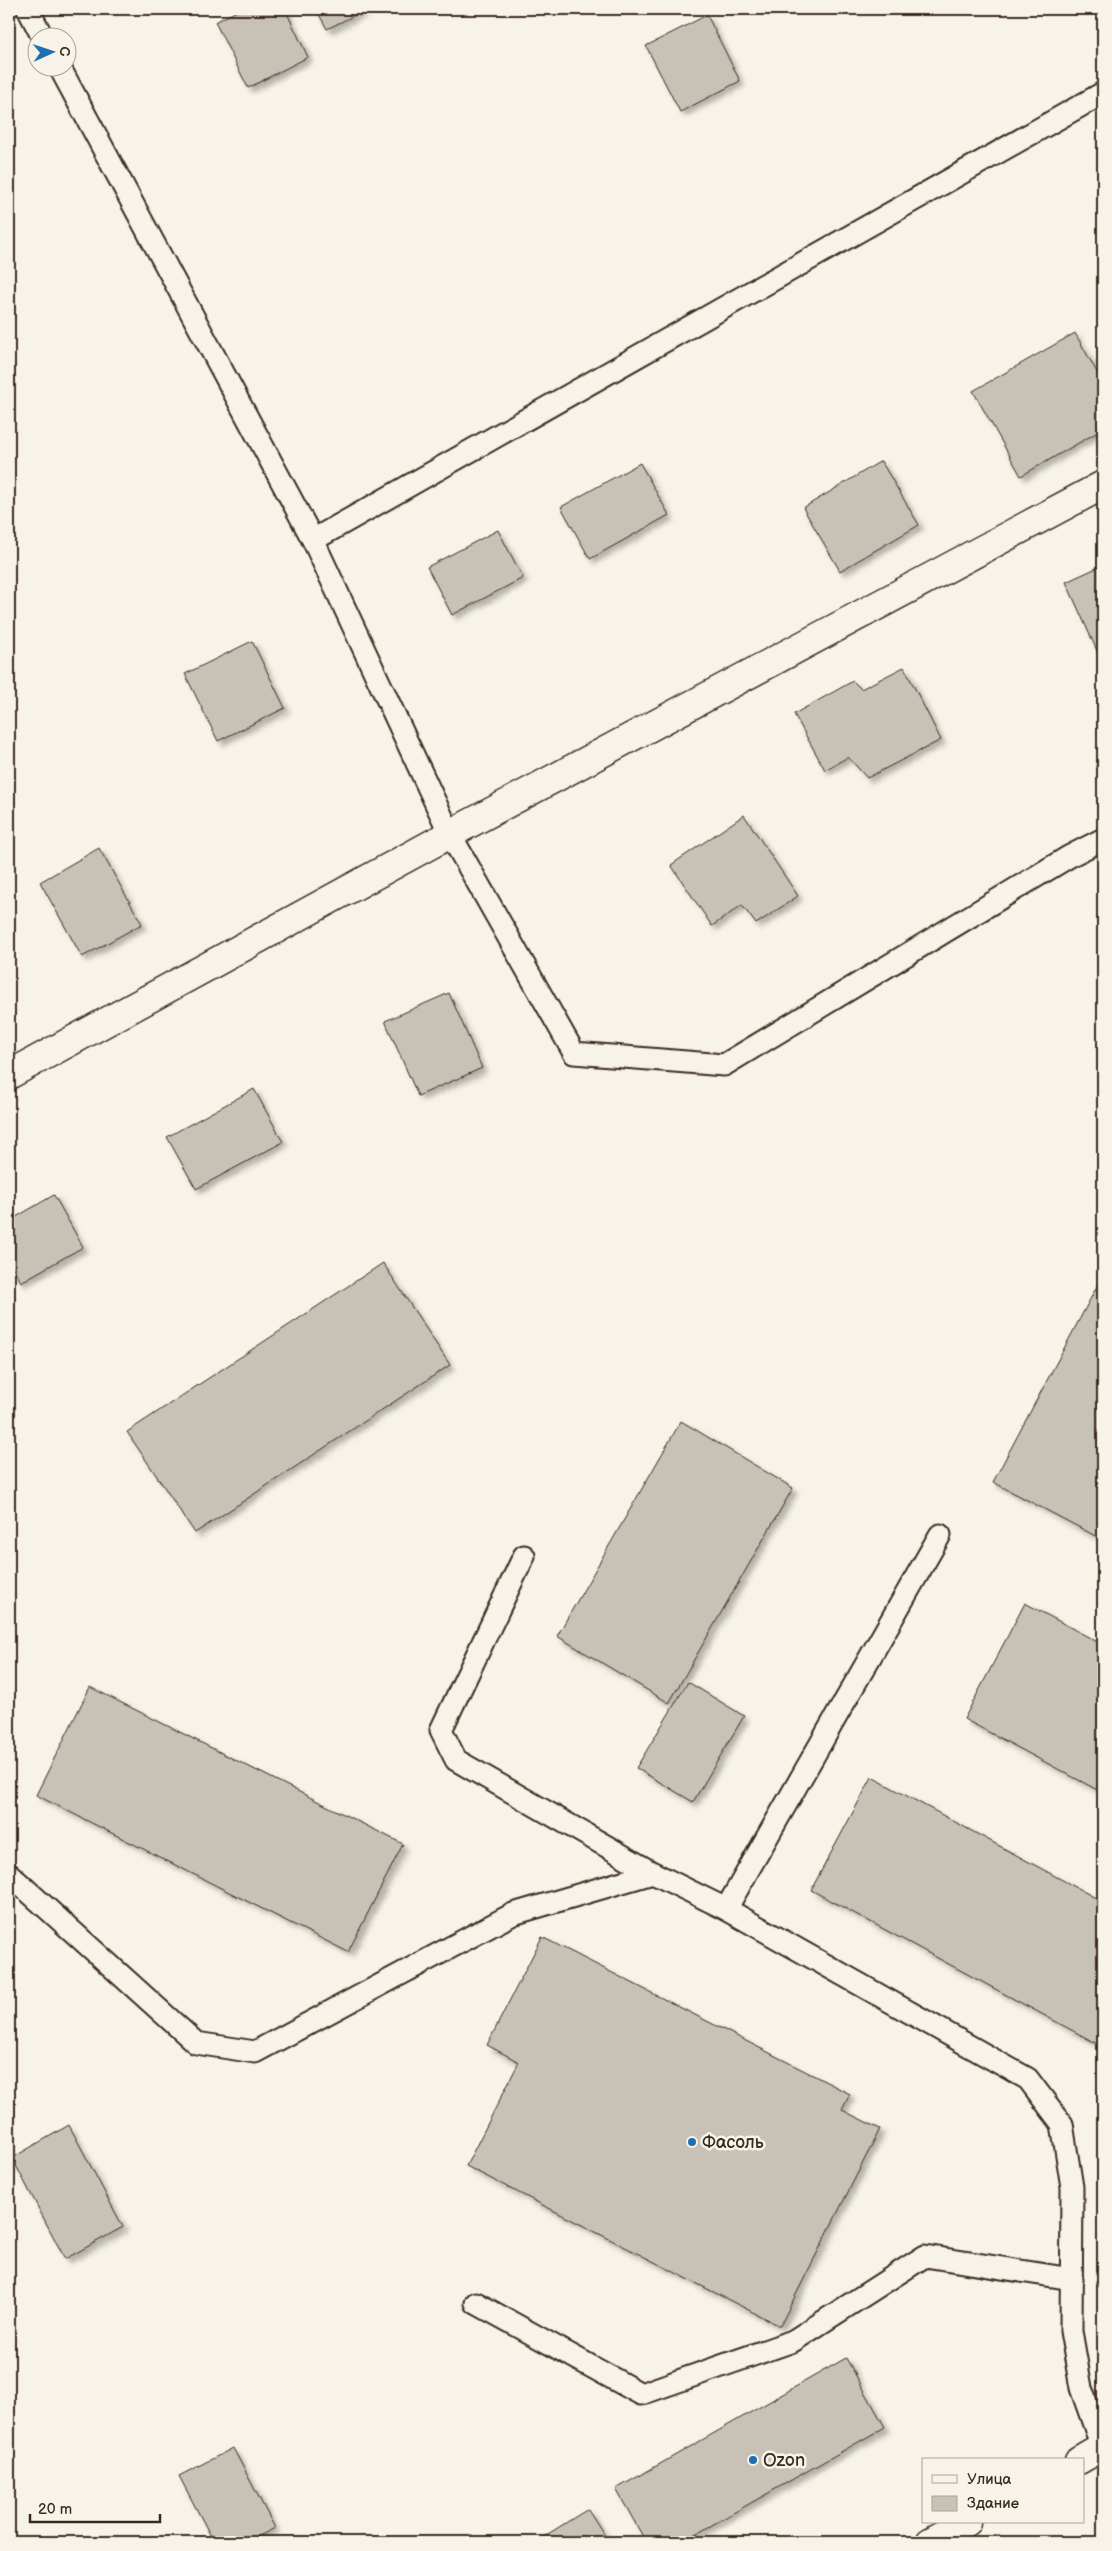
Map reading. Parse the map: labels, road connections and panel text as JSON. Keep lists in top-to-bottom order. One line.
{"places":["Фасоль","Ozon"],"legend":["Улица","Здание"],"scale_bar":"20 m","north":"right"}
